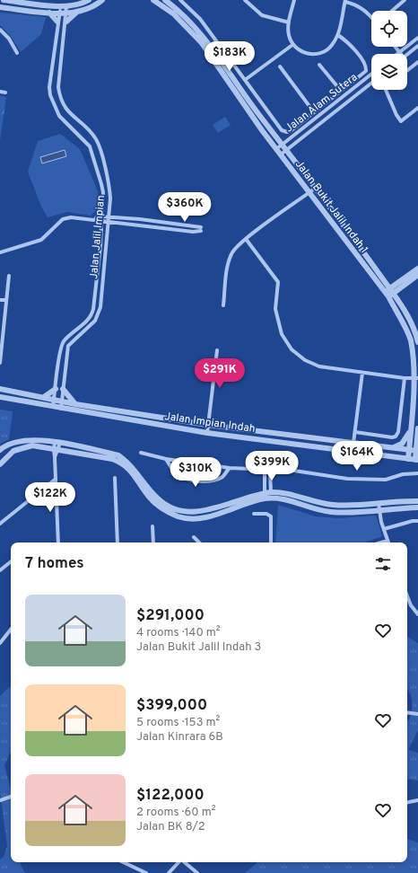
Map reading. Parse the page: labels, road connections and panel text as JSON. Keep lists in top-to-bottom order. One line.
{"streets":{"street":["Jalan Alam Sutera","Jalan Bukit Jalil Indah 1","Jalan Jalil Impian","Jalan Impian Indah"]},"crossings":[["Jalan Alam Sutera","Jalan Bukit Jalil Indah 1"],["Jalan Bukit Jalil Indah 1","Jalan Impian Indah"],["Jalan Jalil Impian","Jalan Impian Indah"]],"page":{"price":["$183K","$360K","$291K","$164K","$399K","$310K","$122K"],"heading":"7 homes","list":[{"name":"$291,000","note":"4 rooms · 140 m² · Jalan Bukit Jalil Indah 3"},{"name":"$399,000","note":"5 rooms · 153 m² · Jalan Kinrara 6B"},{"name":"$122,000","note":"2 rooms · 60 m² · Jalan BK 8/2"}]}}
